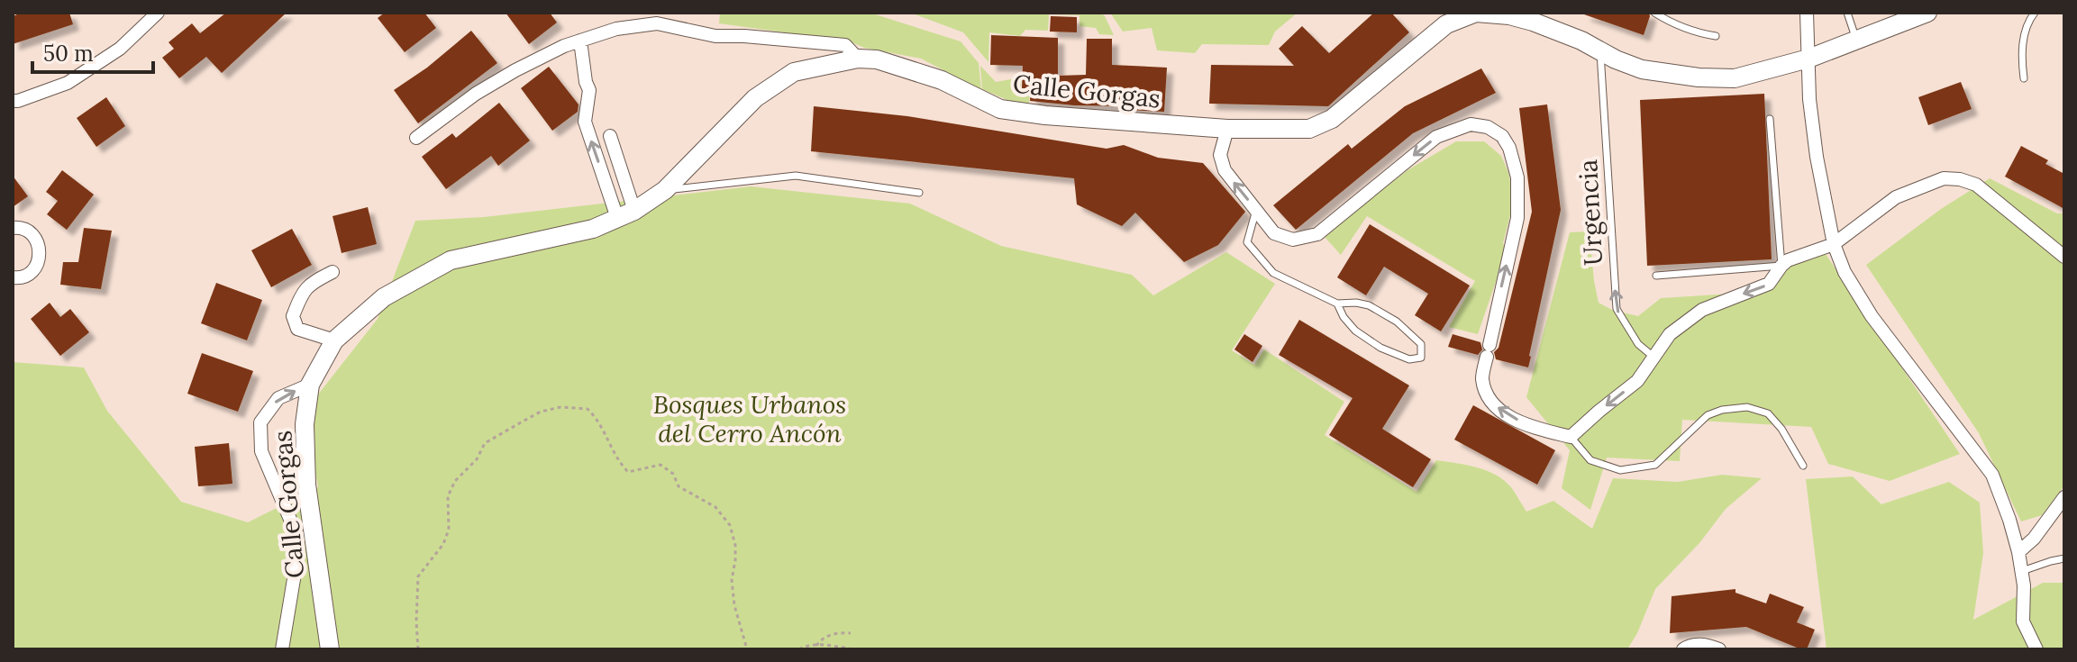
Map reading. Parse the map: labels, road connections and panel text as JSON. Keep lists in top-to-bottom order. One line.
{"streets":{"street":["Calle Gorgas"],"lane":["Urgencia"]},"crossings":[["Calle Gorgas","Urgencia"]],"one_way":["Urgencia"],"parks":["Bosques Urbanos del Cerro Ancón"],"scale_bar":"50 m"}
